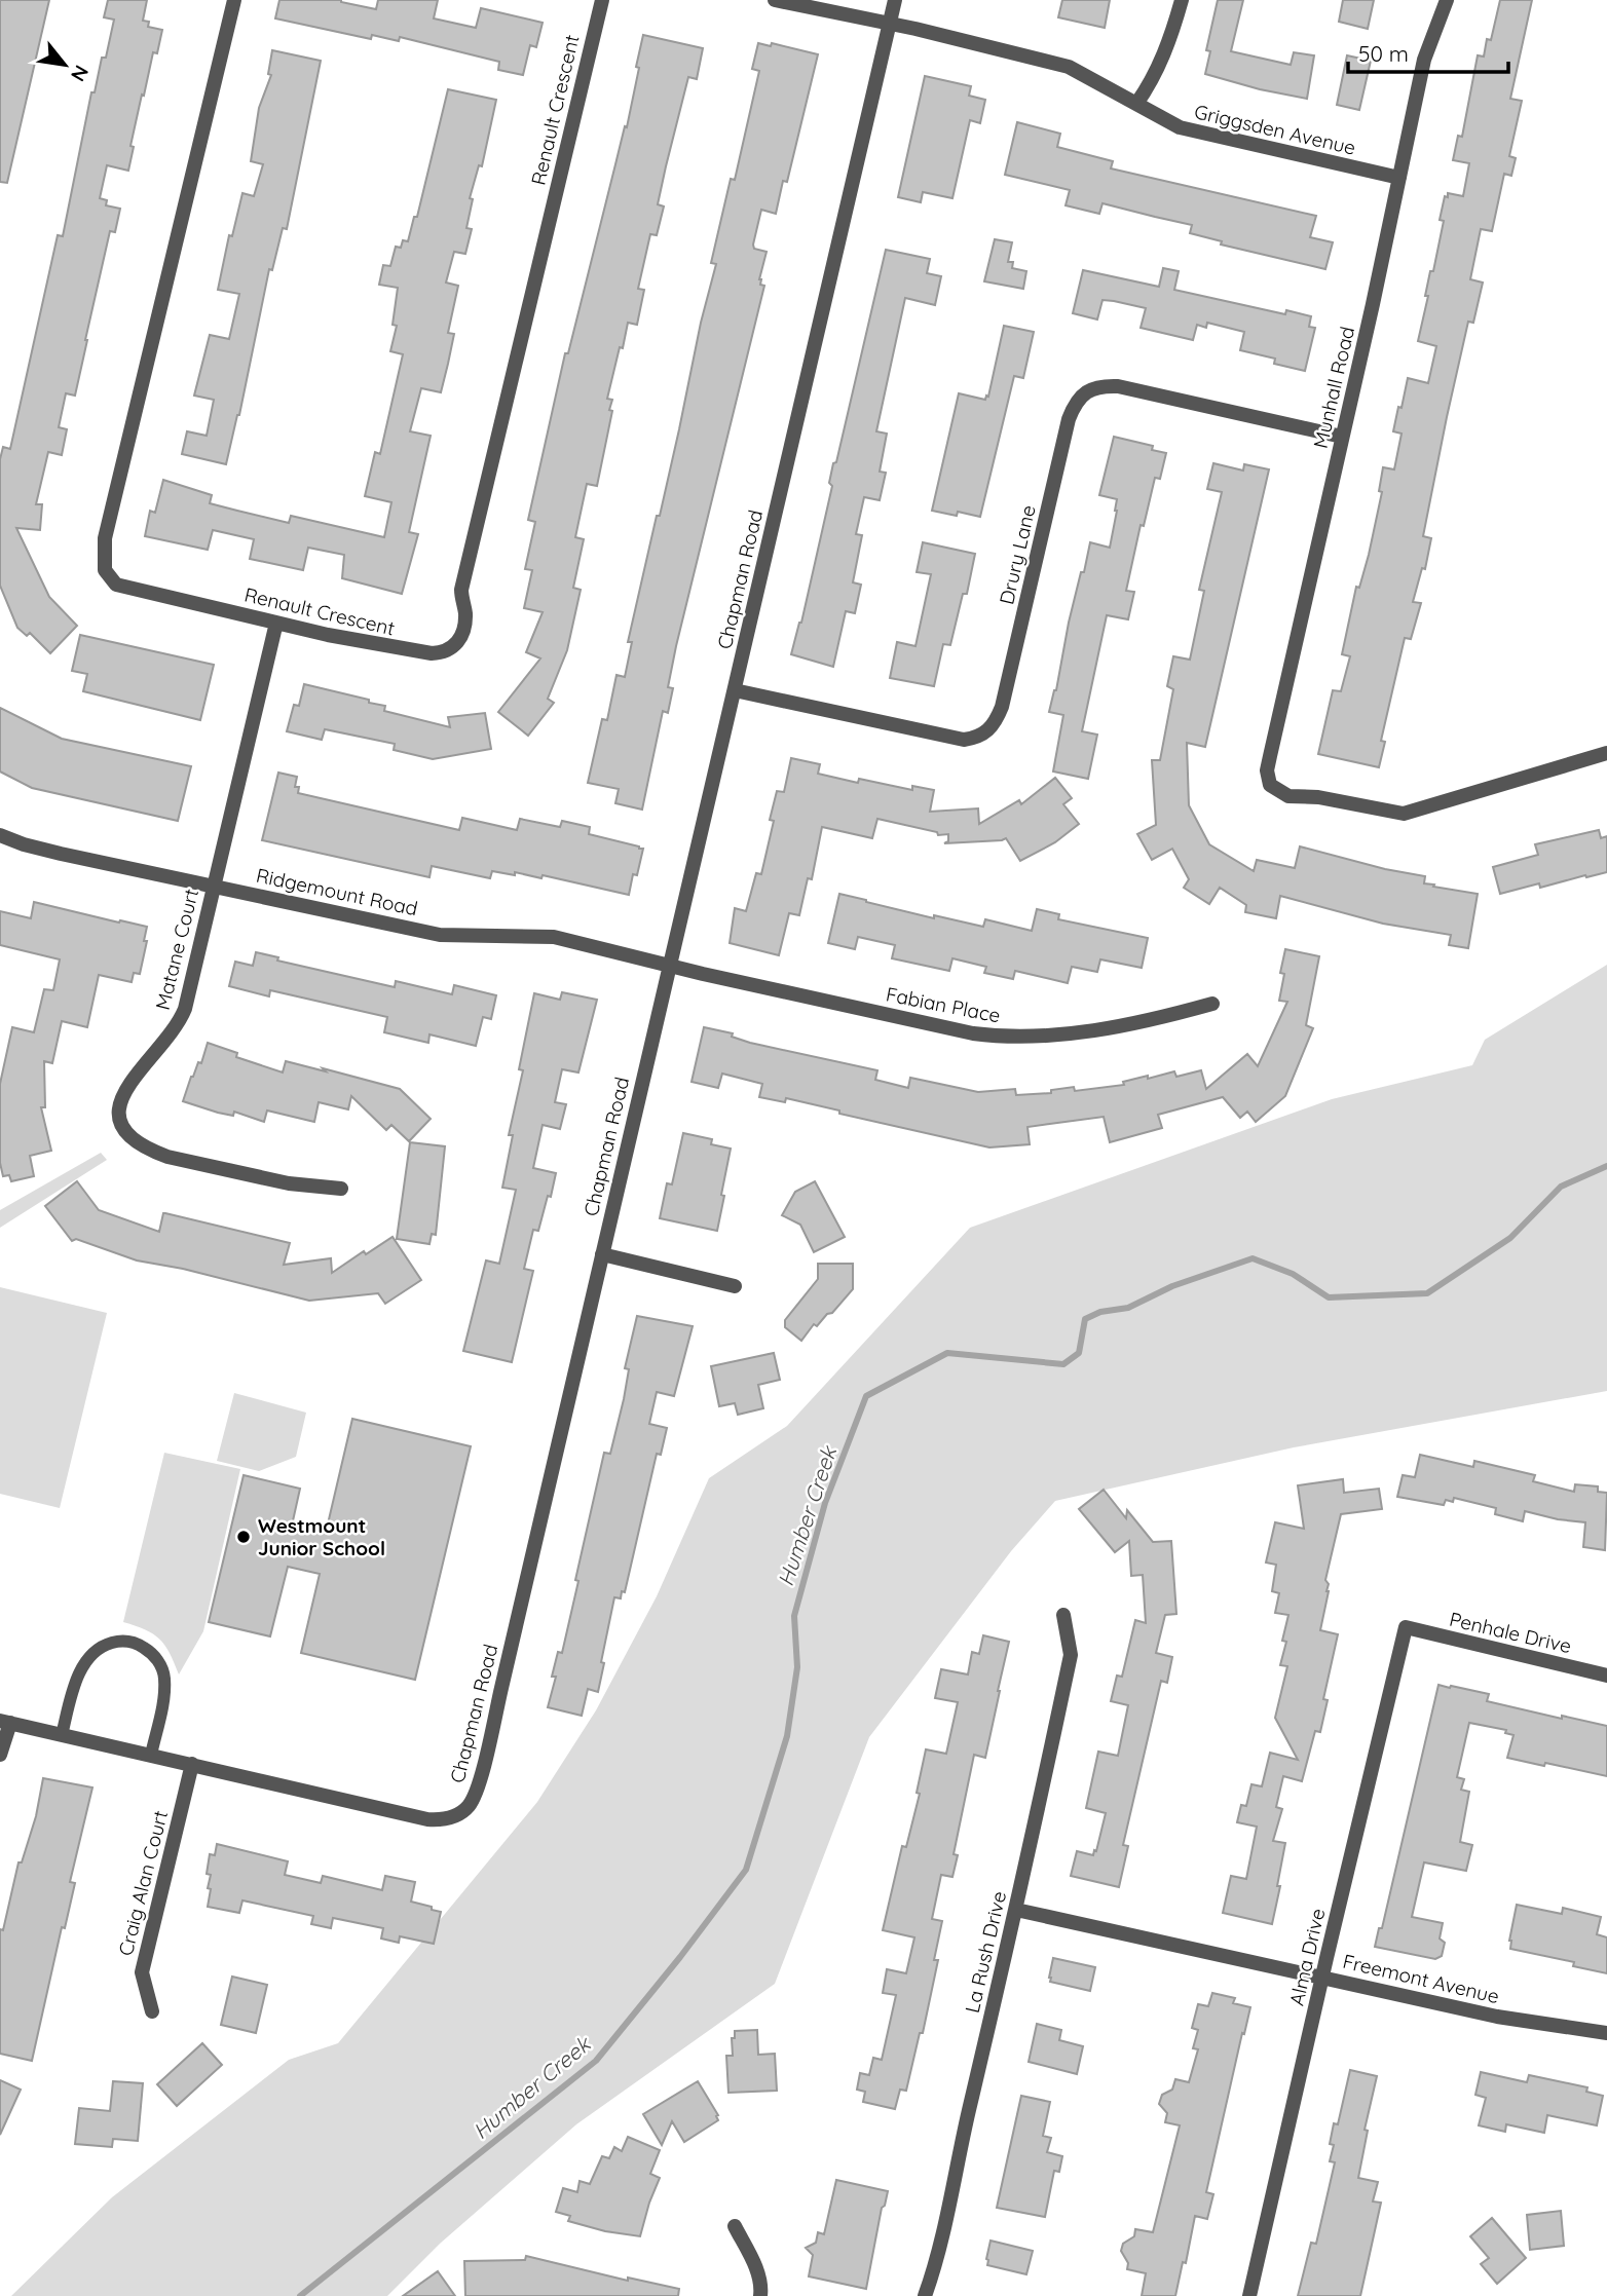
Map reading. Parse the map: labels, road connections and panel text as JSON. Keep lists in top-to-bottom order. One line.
{"streets":{"street":["Renault Crescent","Griggsden Avenue","Munhall Road","Drury Lane","Chapman Road","Ridgemount Road","Matane Court","Fabian Place","Penhale Drive","Craig Alan Court","La Rush Drive","Alma Drive","Freemont Avenue"]},"crossings":[["Renault Crescent","Matane Court"],["Griggsden Avenue","Munhall Road"],["Griggsden Avenue","Chapman Road"],["Munhall Road","Drury Lane"],["Drury Lane","Chapman Road"],["Chapman Road","Ridgemount Road"],["Chapman Road","Fabian Place"],["Chapman Road","Craig Alan Court"],["Ridgemount Road","Matane Court"],["Ridgemount Road","Fabian Place"],["Penhale Drive","Alma Drive"],["La Rush Drive","Freemont Avenue"],["Alma Drive","Freemont Avenue"]],"water":["Humber Creek"],"places":["Westmount Junior School"],"scale_bar":"50 m","north":"bottom right"}
